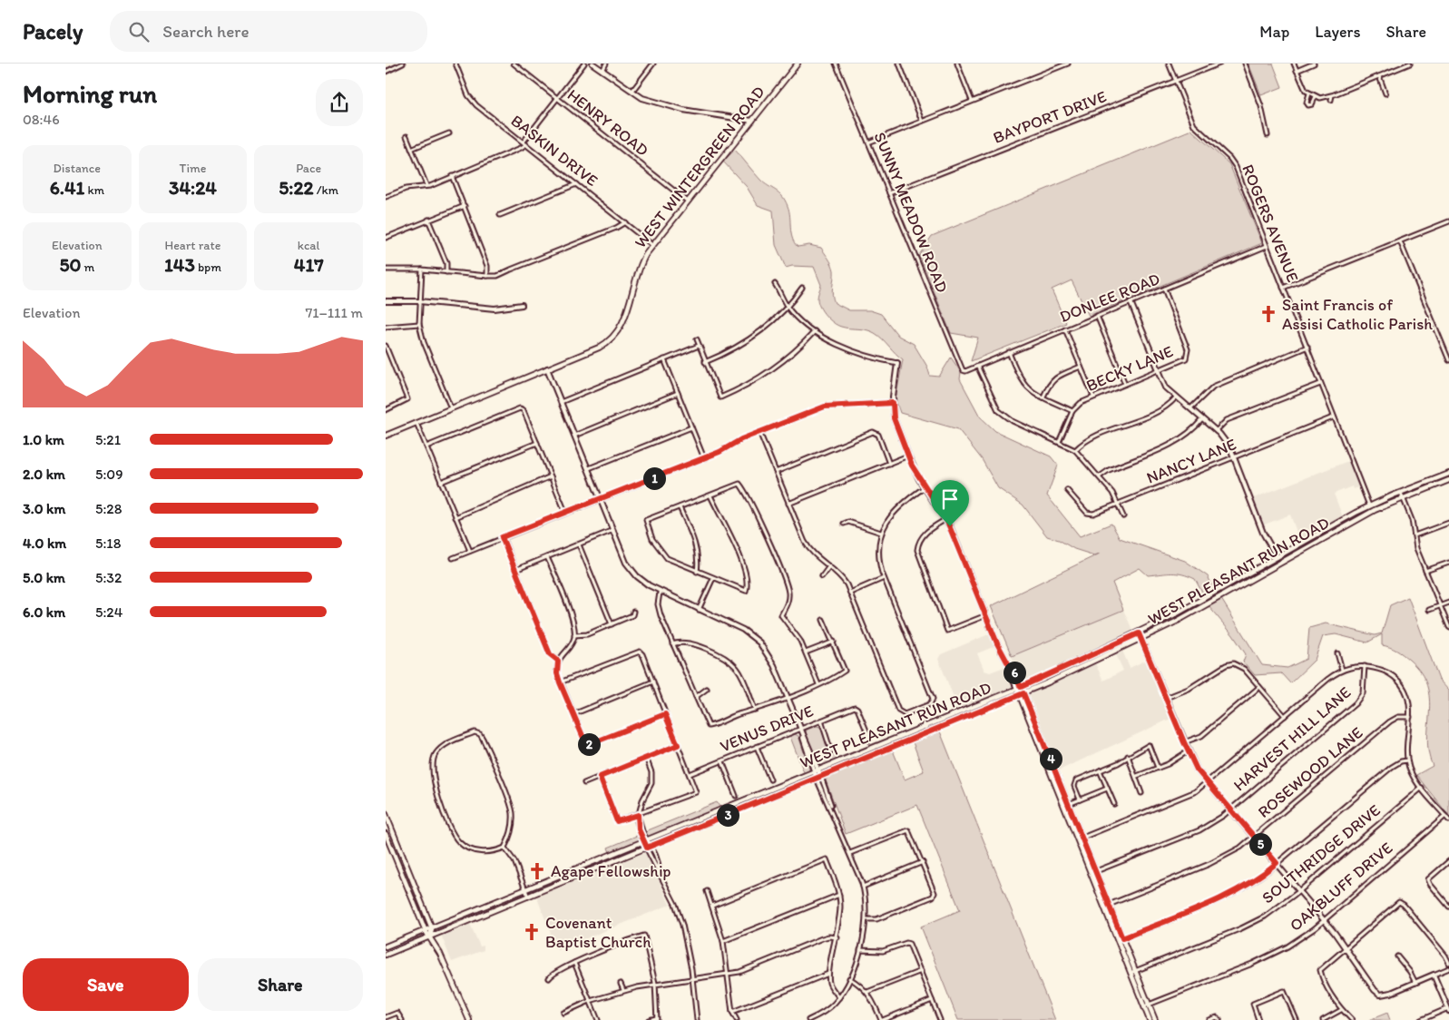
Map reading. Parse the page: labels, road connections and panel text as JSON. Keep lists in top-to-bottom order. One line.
{"streets":{"main road":["WEST WINTERGREEN ROAD","WEST PLEASANT RUN ROAD"],"street":["BAYPORT DRIVE","HENRY ROAD","BASKIN DRIVE","SUNNY MEADOW ROAD","ROGERS AVENUE","DONLEE ROAD","BECKY LANE","NANCY LANE","VENUS DRIVE","HARVEST HILL LANE","ROSEWOOD LANE","SOUTHRIDGE DRIVE","OAKBLUFF DRIVE"]},"crossings":[["BAYPORT DRIVE","SUNNY MEADOW ROAD"],["BAYPORT DRIVE","ROGERS AVENUE"],["HENRY ROAD","WEST WINTERGREEN ROAD"],["BASKIN DRIVE","WEST WINTERGREEN ROAD"],["SUNNY MEADOW ROAD","DONLEE ROAD"],["ROGERS AVENUE","DONLEE ROAD"],["ROGERS AVENUE","NANCY LANE"],["ROGERS AVENUE","WEST PLEASANT RUN ROAD"],["DONLEE ROAD","BECKY LANE"]],"places":{"church":["Saint Francis of Assisi Catholic Parish","Agape Fellowship","Covenant Baptist Church"]},"page":{"header":"Pacely","search":"Search here","nav":["Map","Layers","Share"],"heading":["Morning run","08:46"],"stats":[["Distance","6.41 km"],["Time","34:24"],["Pace","5:22 /km"],["Elevation","50 m"],["Heart rate","143 bpm"],["kcal","417"]],"chart":["Elevation","71–111 m"],"list":[{"name":"1.0 km","note":"5:21"},{"name":"2.0 km","note":"5:09"},{"name":"3.0 km","note":"5:28"},{"name":"4.0 km","note":"5:18"},{"name":"5.0 km","note":"5:32"},{"name":"6.0 km","note":"5:24"}],"pins":["1","6","2","4","3","5"],"buttons":["Save","Share"]}}
